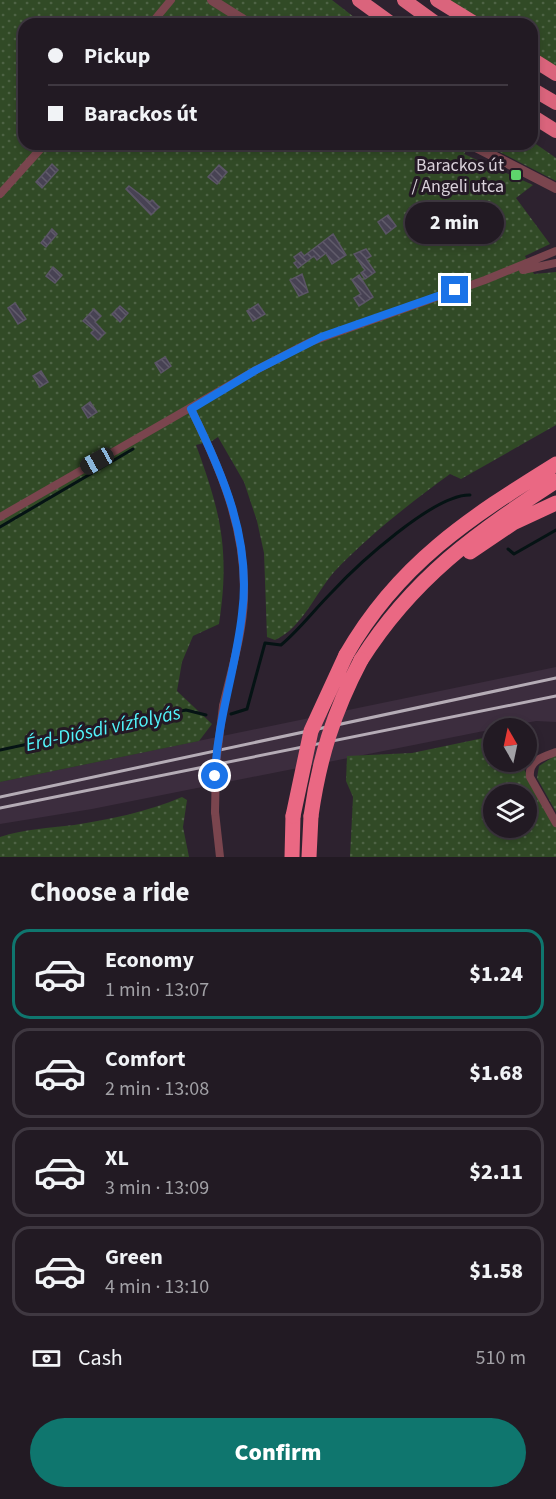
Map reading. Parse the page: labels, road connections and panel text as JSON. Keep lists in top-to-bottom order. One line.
{"water":["Érd-Diósdi vízfolyás"],"places":{"transit":["Barackos út / Angeli utca"]},"north":"top","page":{"banner":["Pickup","Barackos út"],"bubble":"2 min","heading":"Choose a ride","list":[{"name":"Economy","note":"1 min · 13:07","value":"$1.24"},{"name":"Comfort","note":"2 min · 13:08","value":"$1.68"},{"name":"XL","note":"3 min · 13:09","value":"$2.11"},{"name":"Green","note":"4 min · 13:10","value":"$1.58"}],"pay":["Cash","510 m"],"buttons":"Confirm"}}
